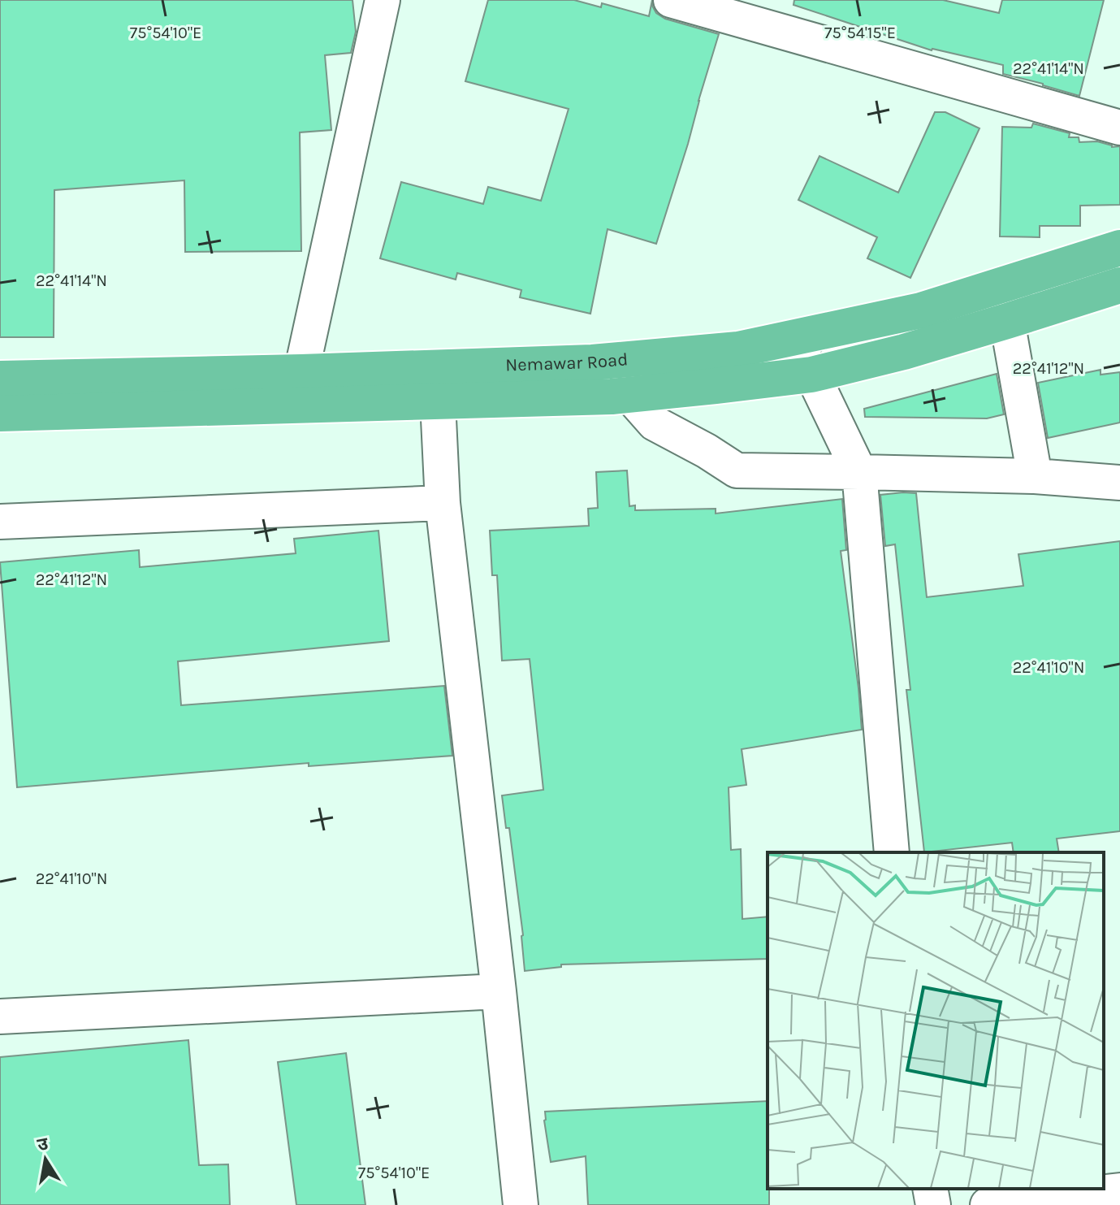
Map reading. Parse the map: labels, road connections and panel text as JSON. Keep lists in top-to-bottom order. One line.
{"streets":{"highway":["Nemawar Road"]},"north":"top","coordinates":["75°54'10\"E","75°54'15\"E","22°41'14\"N","22°41'12\"N","22°41'10\"N"]}
